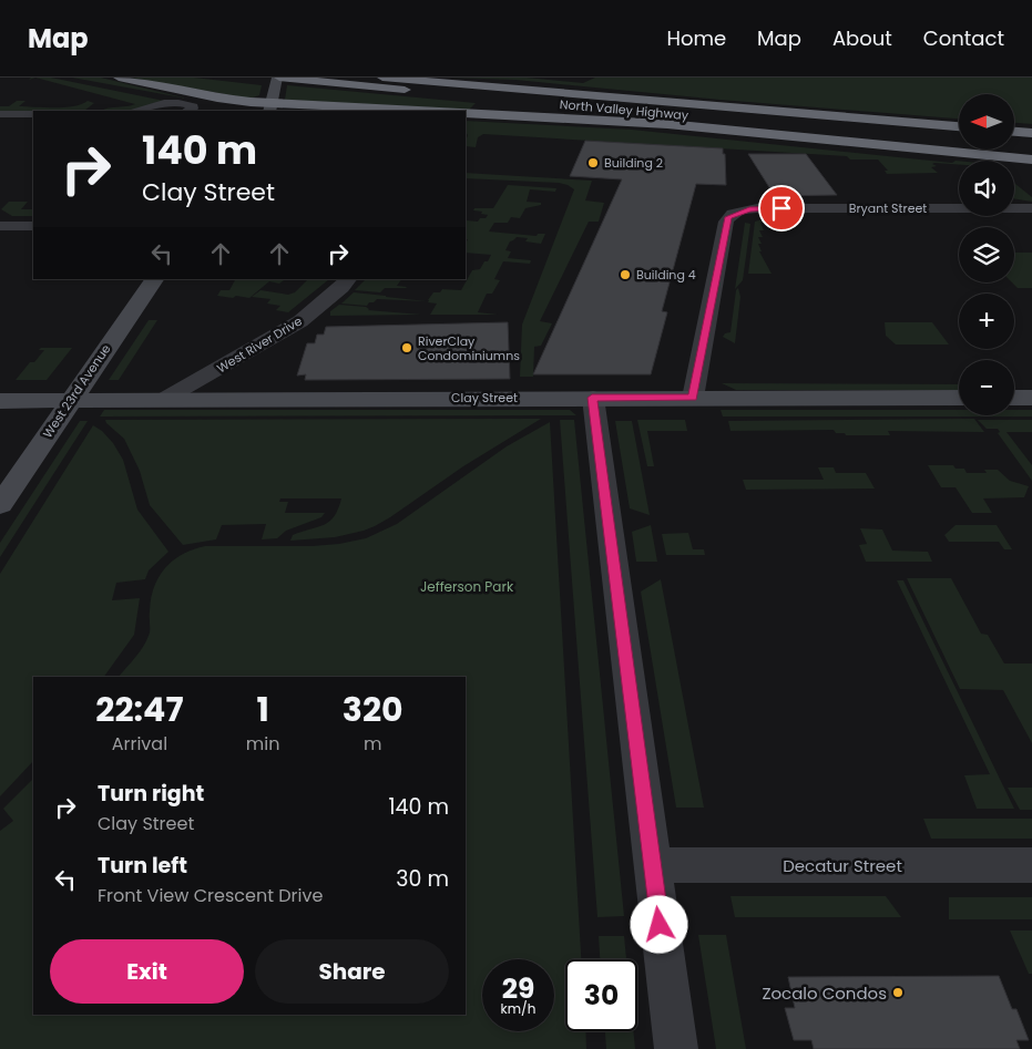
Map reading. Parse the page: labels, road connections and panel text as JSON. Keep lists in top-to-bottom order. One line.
{"streets":{"highway":["North Valley Highway"],"street":["Bryant Street","West River Drive","West 23rd Avenue","Clay Street","Decatur Street"]},"crossings":[["Bryant Street","Clay Street"],["West River Drive","Clay Street"],["West 23rd Avenue","Clay Street"]],"parks":["Jefferson Park"],"places":["Building 2","Building 4","RiverClay Condominiumns","Zocalo Condos"],"north":"left","page":{"header":"Map","nav":["Home","Map","About","Contact"],"map_buttons":["+","−"],"turn":["140 m","Clay Street"],"eta":["22:47","Arrival","1","min","320","m"],"list":[{"name":"Turn right","note":"Clay Street","value":"140 m"},{"name":"Turn left","note":"Front View Crescent Drive","value":"30 m"}],"buttons":["Exit","Share"],"speed":"29 km/h","limit":"30"}}
